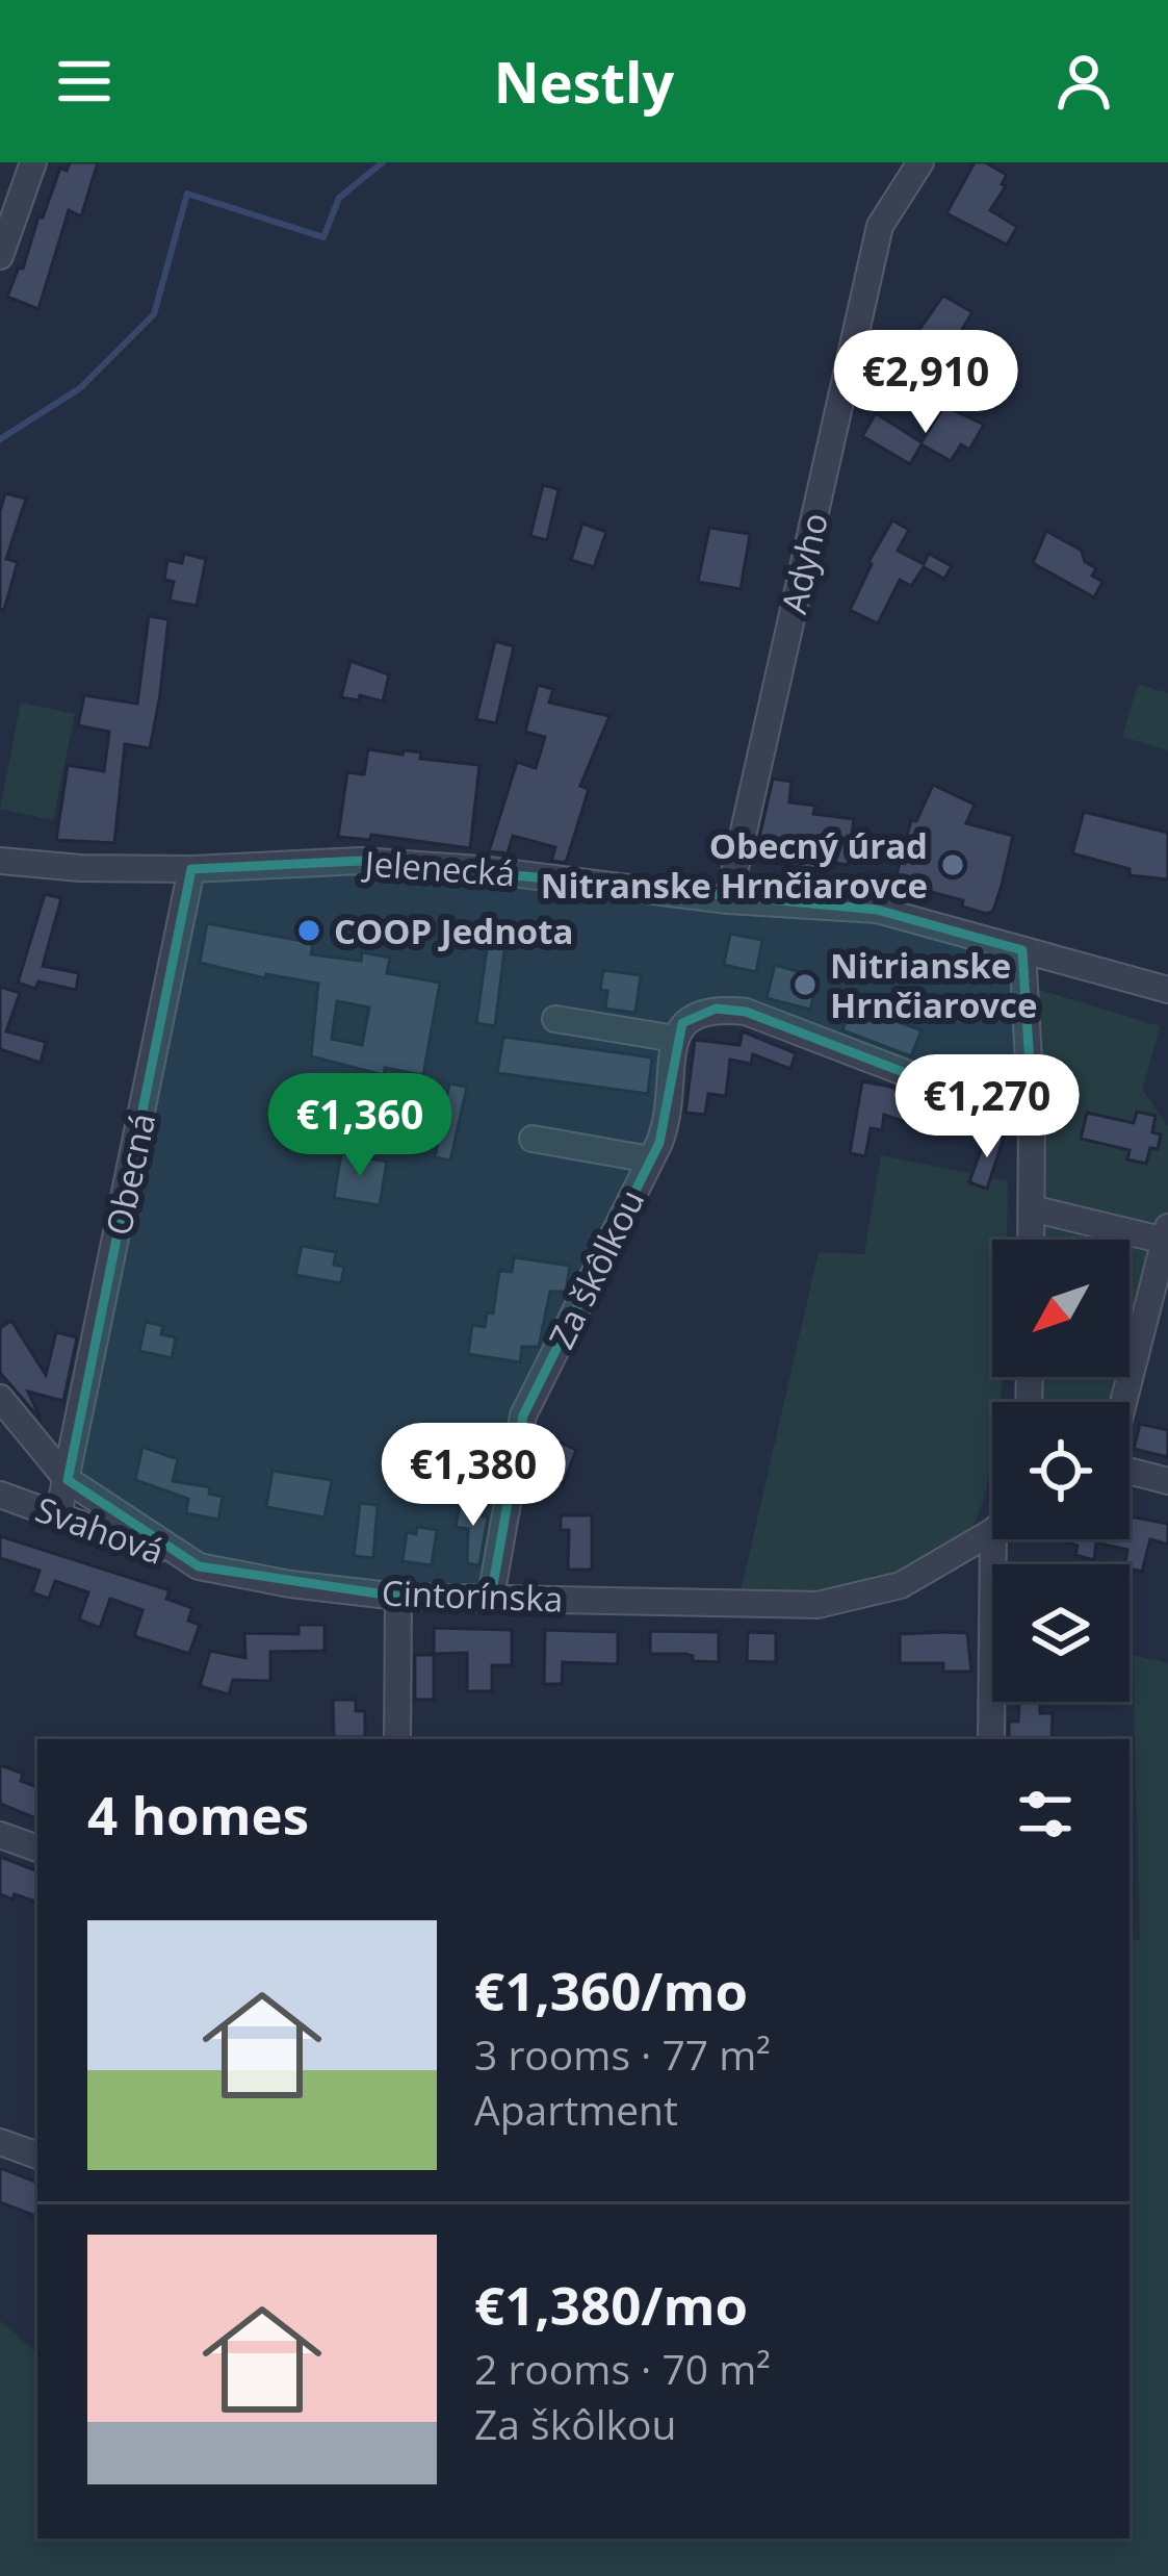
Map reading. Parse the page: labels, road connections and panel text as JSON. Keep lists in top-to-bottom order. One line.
{"streets":{"street":["Adyho","Jelenecká","Obecná","Za škôlkou","Svahová","Cintorínska"]},"crossings":[["Adyho","Jelenecká"],["Jelenecká","Obecná"],["Obecná","Svahová"],["Obecná","Cintorínska"],["Za škôlkou","Cintorínska"],["Svahová","Cintorínska"]],"places":["Obecný úrad Nitranske Hrnčiarovce","COOP Jednota","Nitrianske Hrnčiarovce"],"north":"bottom left","page":{"header":"Nestly","price":["€2,910","€1,270","€1,360","€1,380"],"heading":"4 homes","list":[{"name":"€1,360/mo","note":"3 rooms · 77 m² · Apartment"},{"name":"€1,380/mo","note":"2 rooms · 70 m² · Za škôlkou"}]}}
